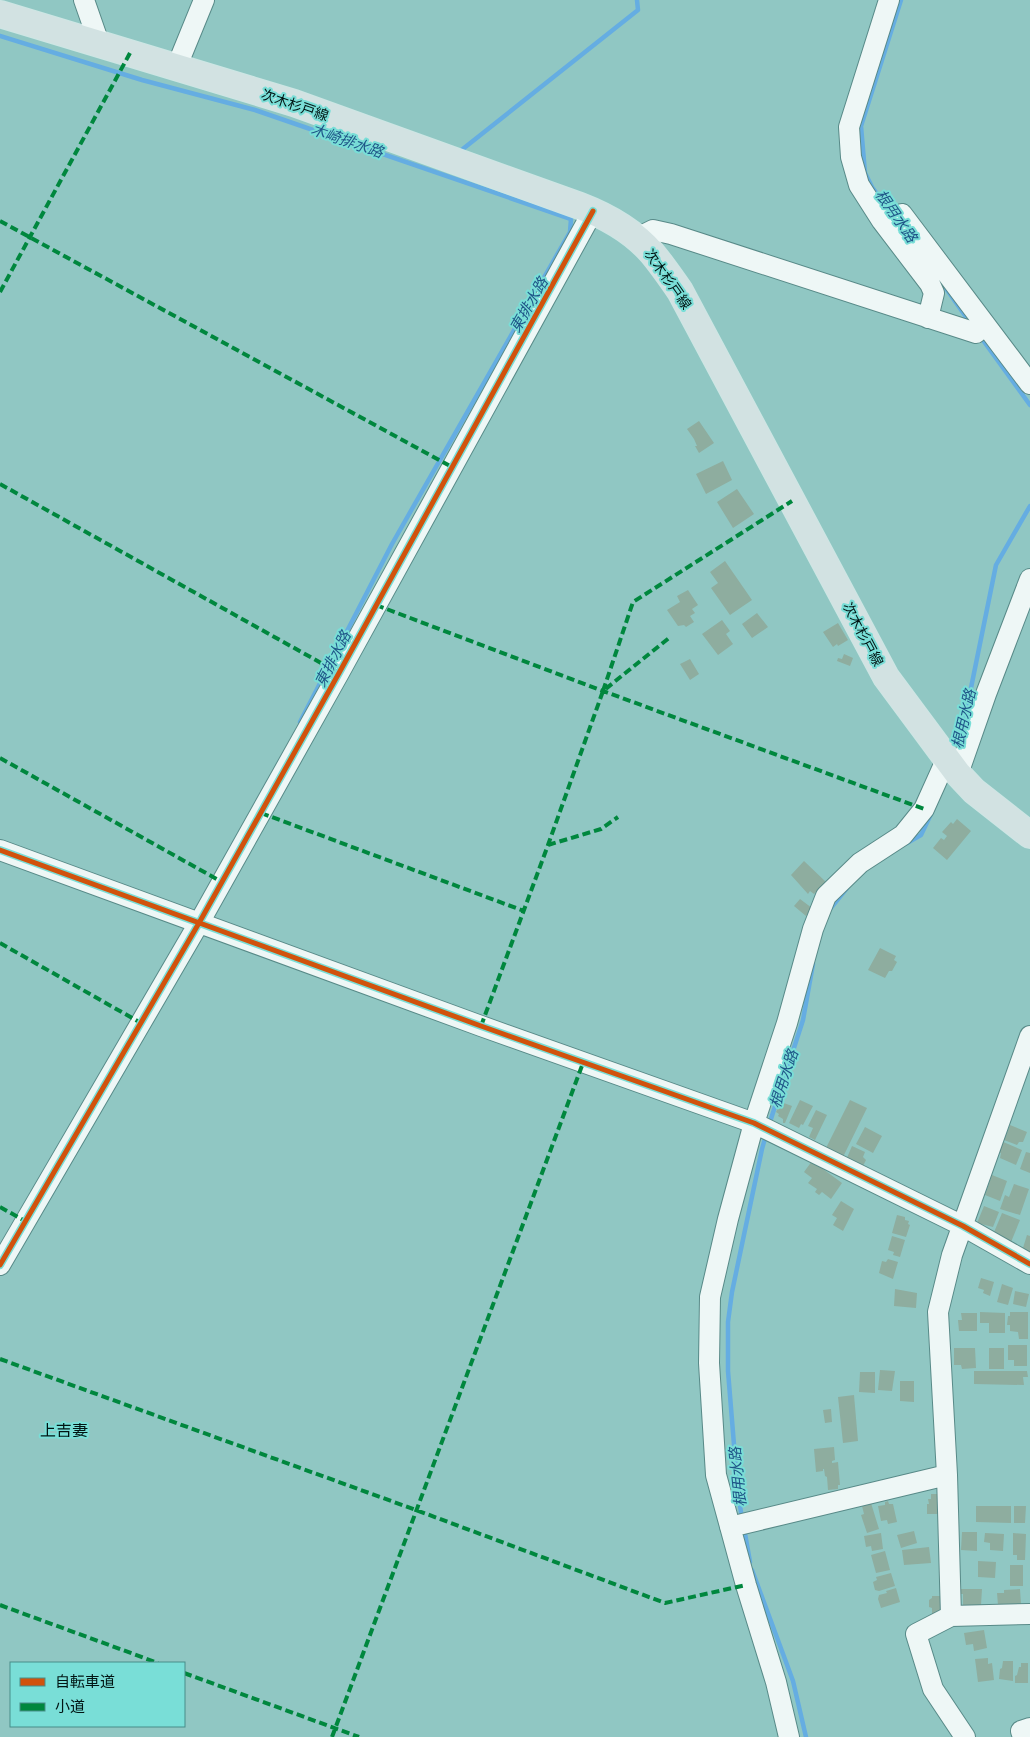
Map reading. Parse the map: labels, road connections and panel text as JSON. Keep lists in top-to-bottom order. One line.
{"streets":{"main road":["次木杉戸線"]},"districts":["上吉妻"],"water":["木崎排水路","根用水路","東排水路"],"legend":["自転車道","小道"]}
